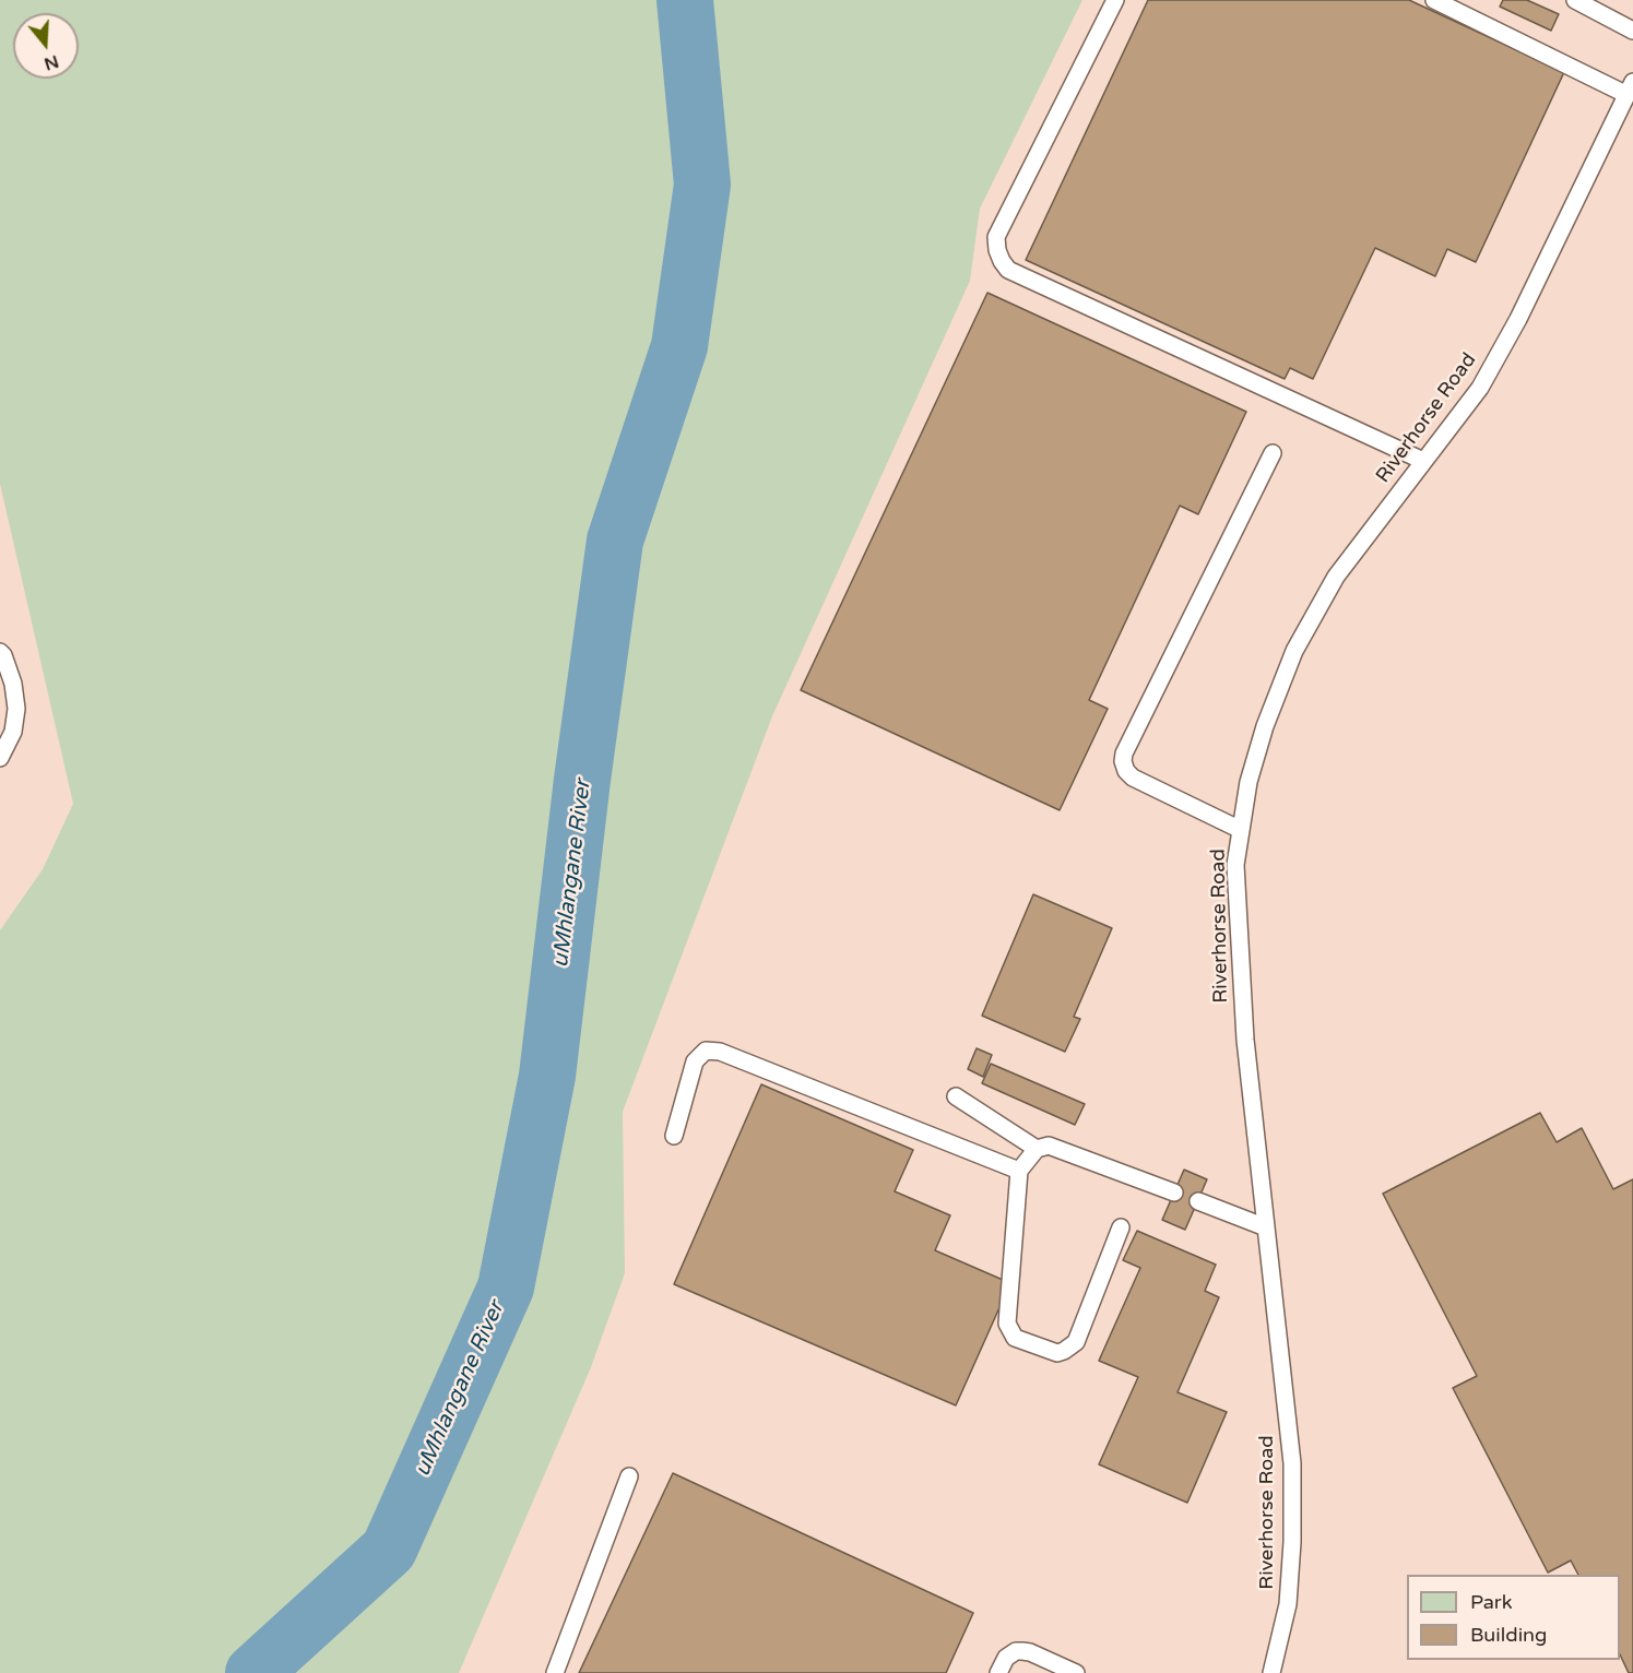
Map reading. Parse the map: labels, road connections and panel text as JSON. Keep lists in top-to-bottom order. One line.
{"streets":{"lane":["Riverhorse Road"]},"water":["uMhlangane River"],"legend":["Park","Building"],"north":"bottom"}
